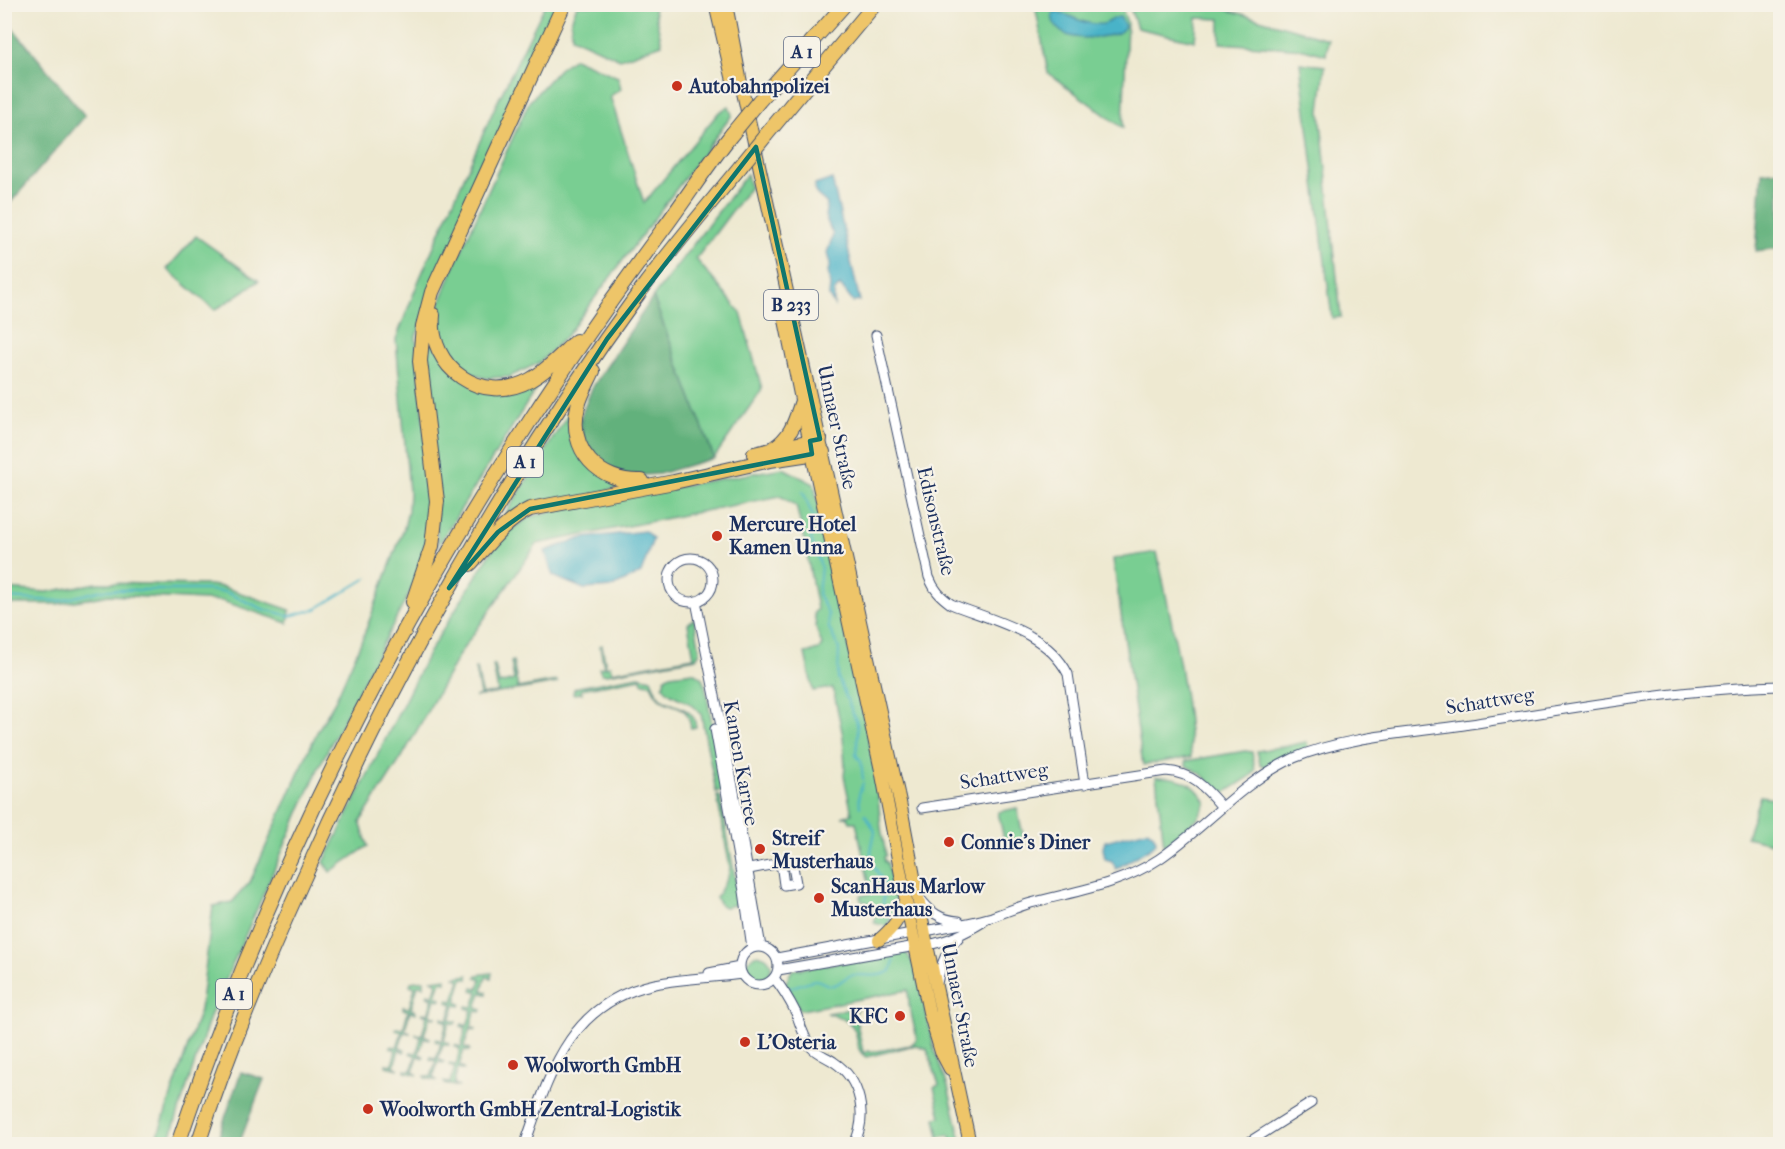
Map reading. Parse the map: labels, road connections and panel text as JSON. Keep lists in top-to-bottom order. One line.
{"streets":{"highway":["A 1"],"main road":["B 233","Unnaer Straße"],"street":["Edisonstraße","Schattweg","Kamen Karree"]},"crossings":[["Unnaer Straße","Schattweg"],["Edisonstraße","Schattweg"]],"places":["Autobahnpolizei","Mercure Hotel Kamen Unna","Connie’s Diner","Streif Musterhaus","ScanHaus Marlow Musterhaus","KFC","L'Osteria","Woolworth GmbH","Woolworth GmbH Zentral-Logistik"]}
